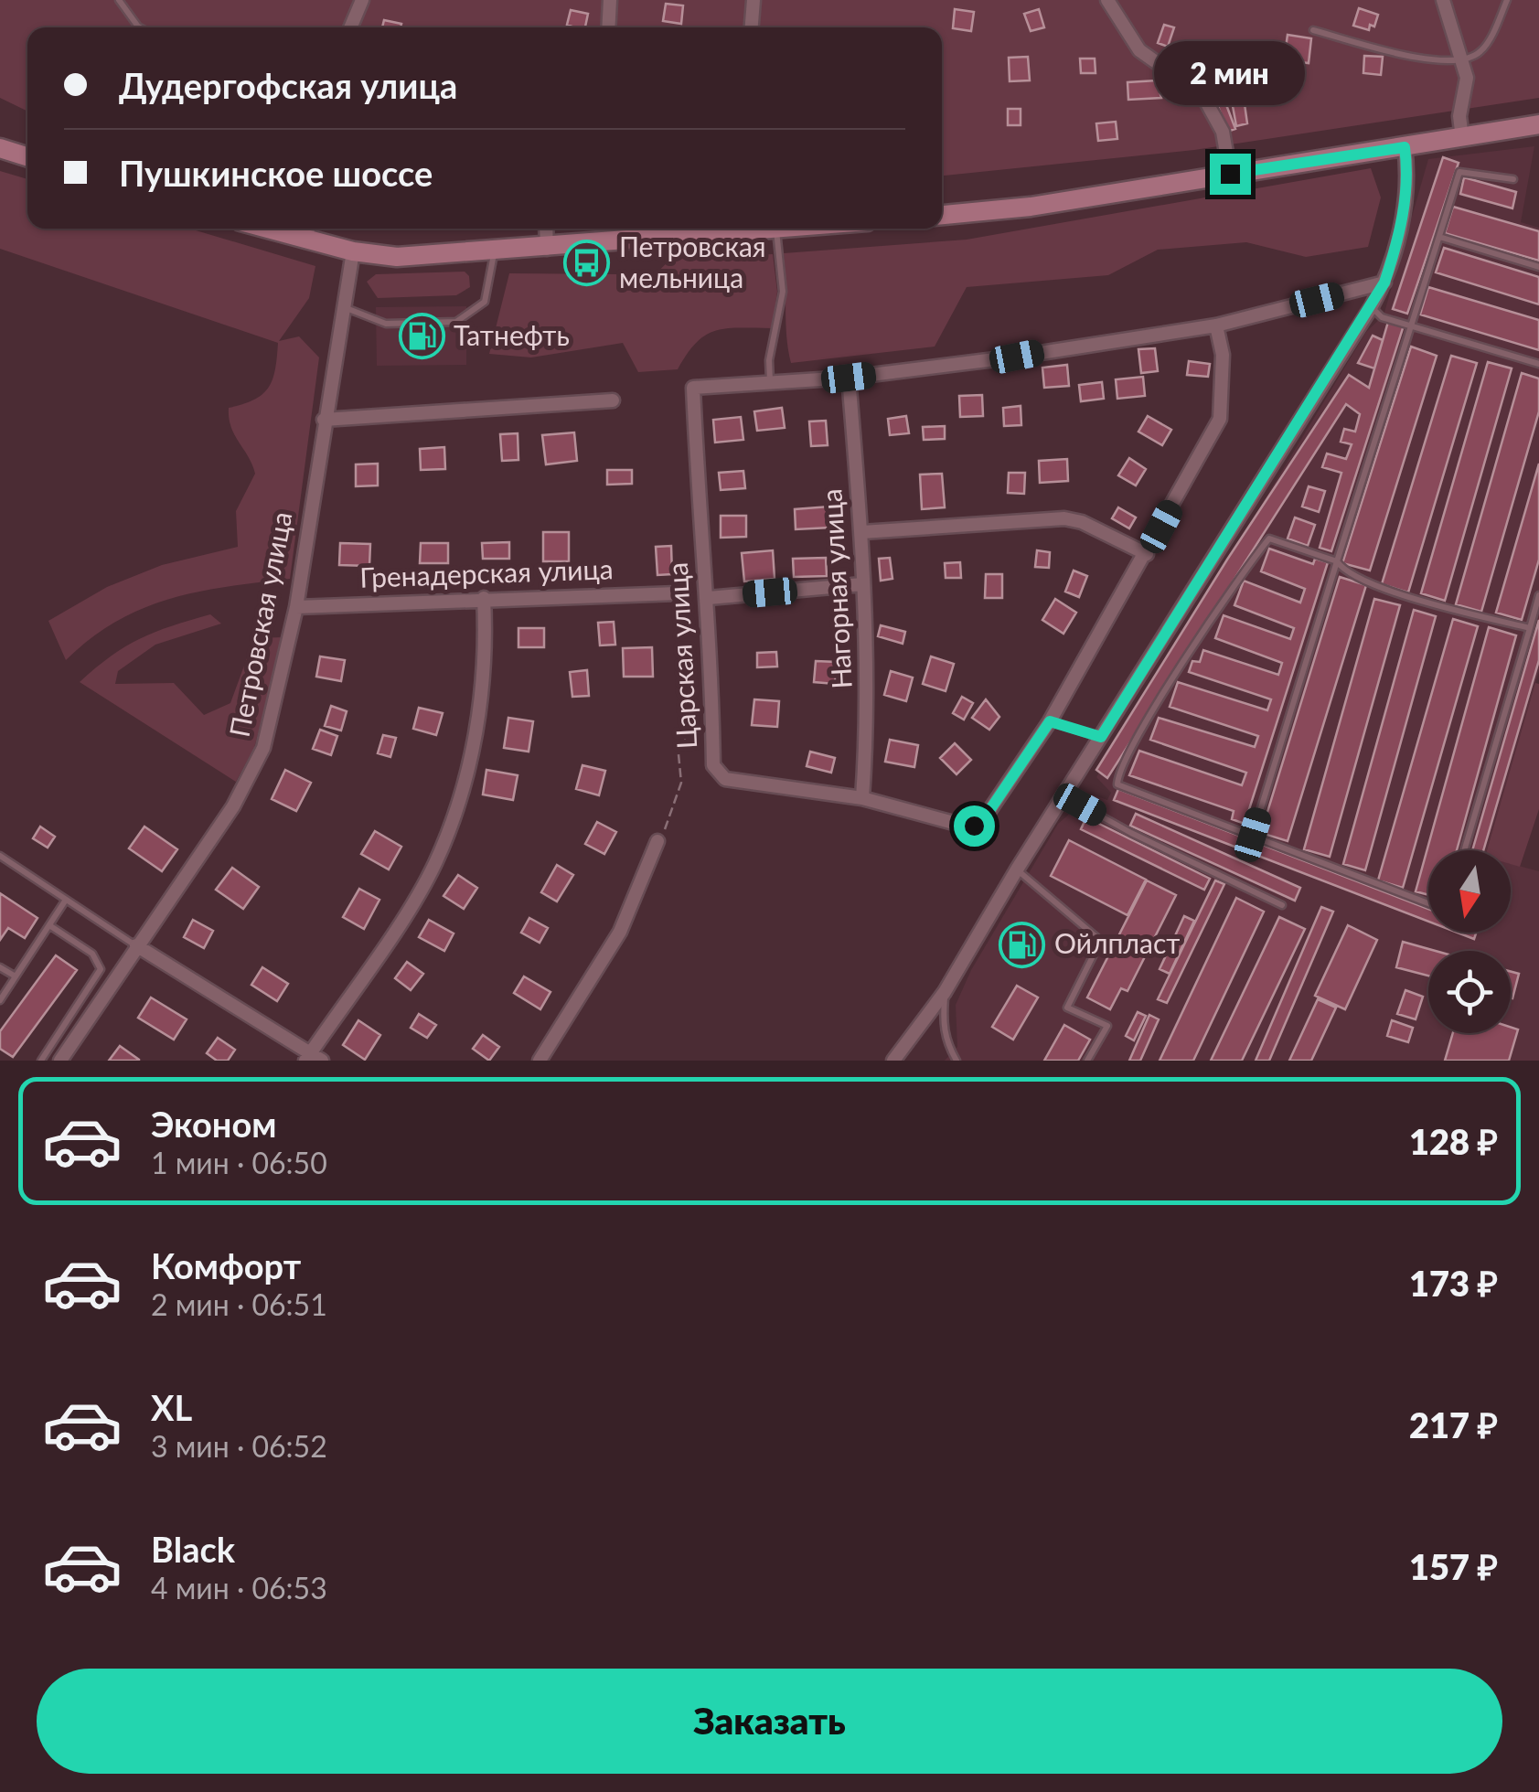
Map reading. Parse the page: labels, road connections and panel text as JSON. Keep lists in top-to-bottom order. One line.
{"streets":{"street":["Гренадерская улица","Нагорная улица","Петровская улица","Царская улица"]},"crossings":[["Гренадерская улица","Петровская улица"],["Нагорная улица","Царская улица"]],"places":{"bus stop":["Петровская мельница"],"fuel station":["Татнефть","Ойлпласт"]},"north":"bottom","page":{"banner":["Дудергофская улица","Пушкинское шоссе"],"bubble":"2 мин","list":[{"name":"Эконом","note":"1 мин · 06:50","value":"128 ₽"},{"name":"Комфорт","note":"2 мин · 06:51","value":"173 ₽"},{"name":"XL","note":"3 мин · 06:52","value":"217 ₽"},{"name":"Black","note":"4 мин · 06:53","value":"157 ₽"}],"buttons":"Заказать"}}
